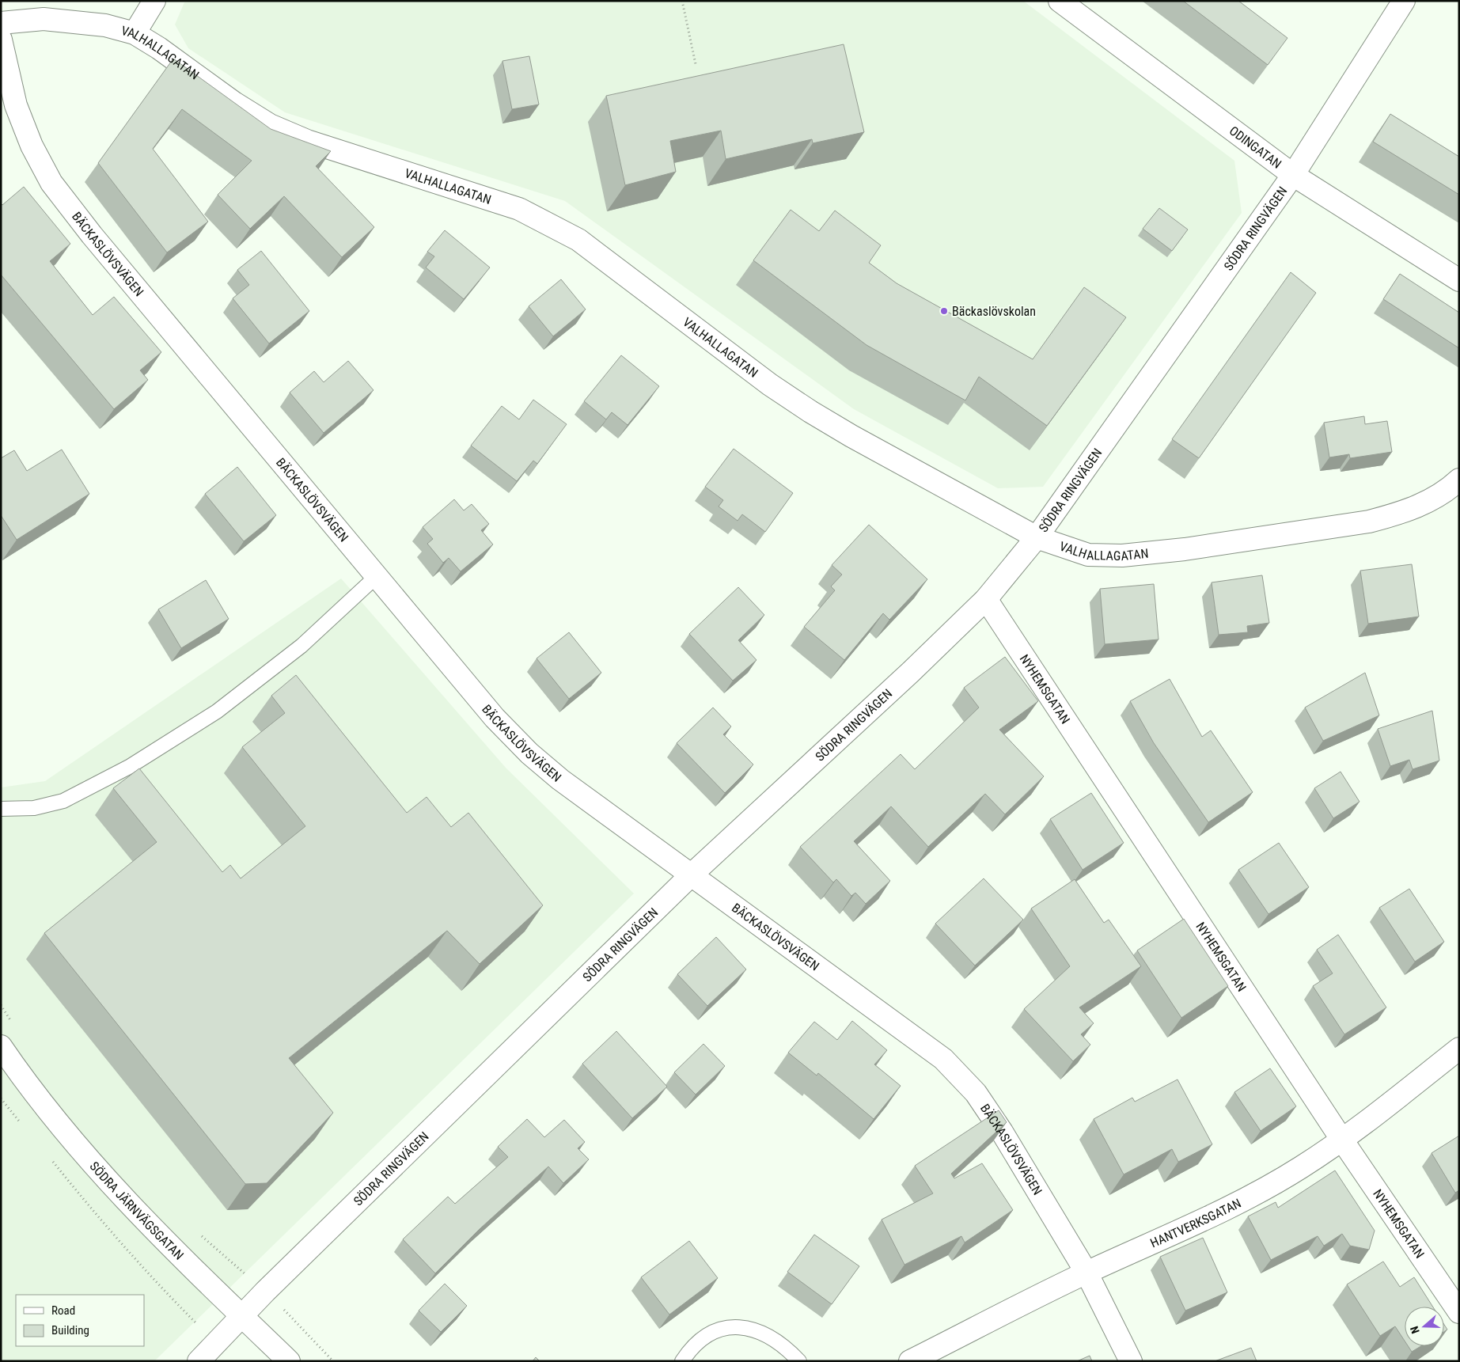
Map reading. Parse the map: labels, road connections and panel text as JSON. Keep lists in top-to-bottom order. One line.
{"streets":{"street":["VALHALLAGATAN","ODINGATAN","SÖDRA RINGVÄGEN","BÄCKASLÖVSVÄGEN","NYHEMSGATAN","SÖDRA JÄRNVÄGSGATAN","HANTVERKSGATAN"]},"crossings":[["VALHALLAGATAN","SÖDRA RINGVÄGEN"],["ODINGATAN","SÖDRA RINGVÄGEN"],["SÖDRA RINGVÄGEN","BÄCKASLÖVSVÄGEN"],["SÖDRA RINGVÄGEN","NYHEMSGATAN"],["SÖDRA RINGVÄGEN","SÖDRA JÄRNVÄGSGATAN"],["BÄCKASLÖVSVÄGEN","HANTVERKSGATAN"],["NYHEMSGATAN","HANTVERKSGATAN"]],"places":["Bäckaslövskolan"],"legend":["Road","Building"],"north":"left"}
